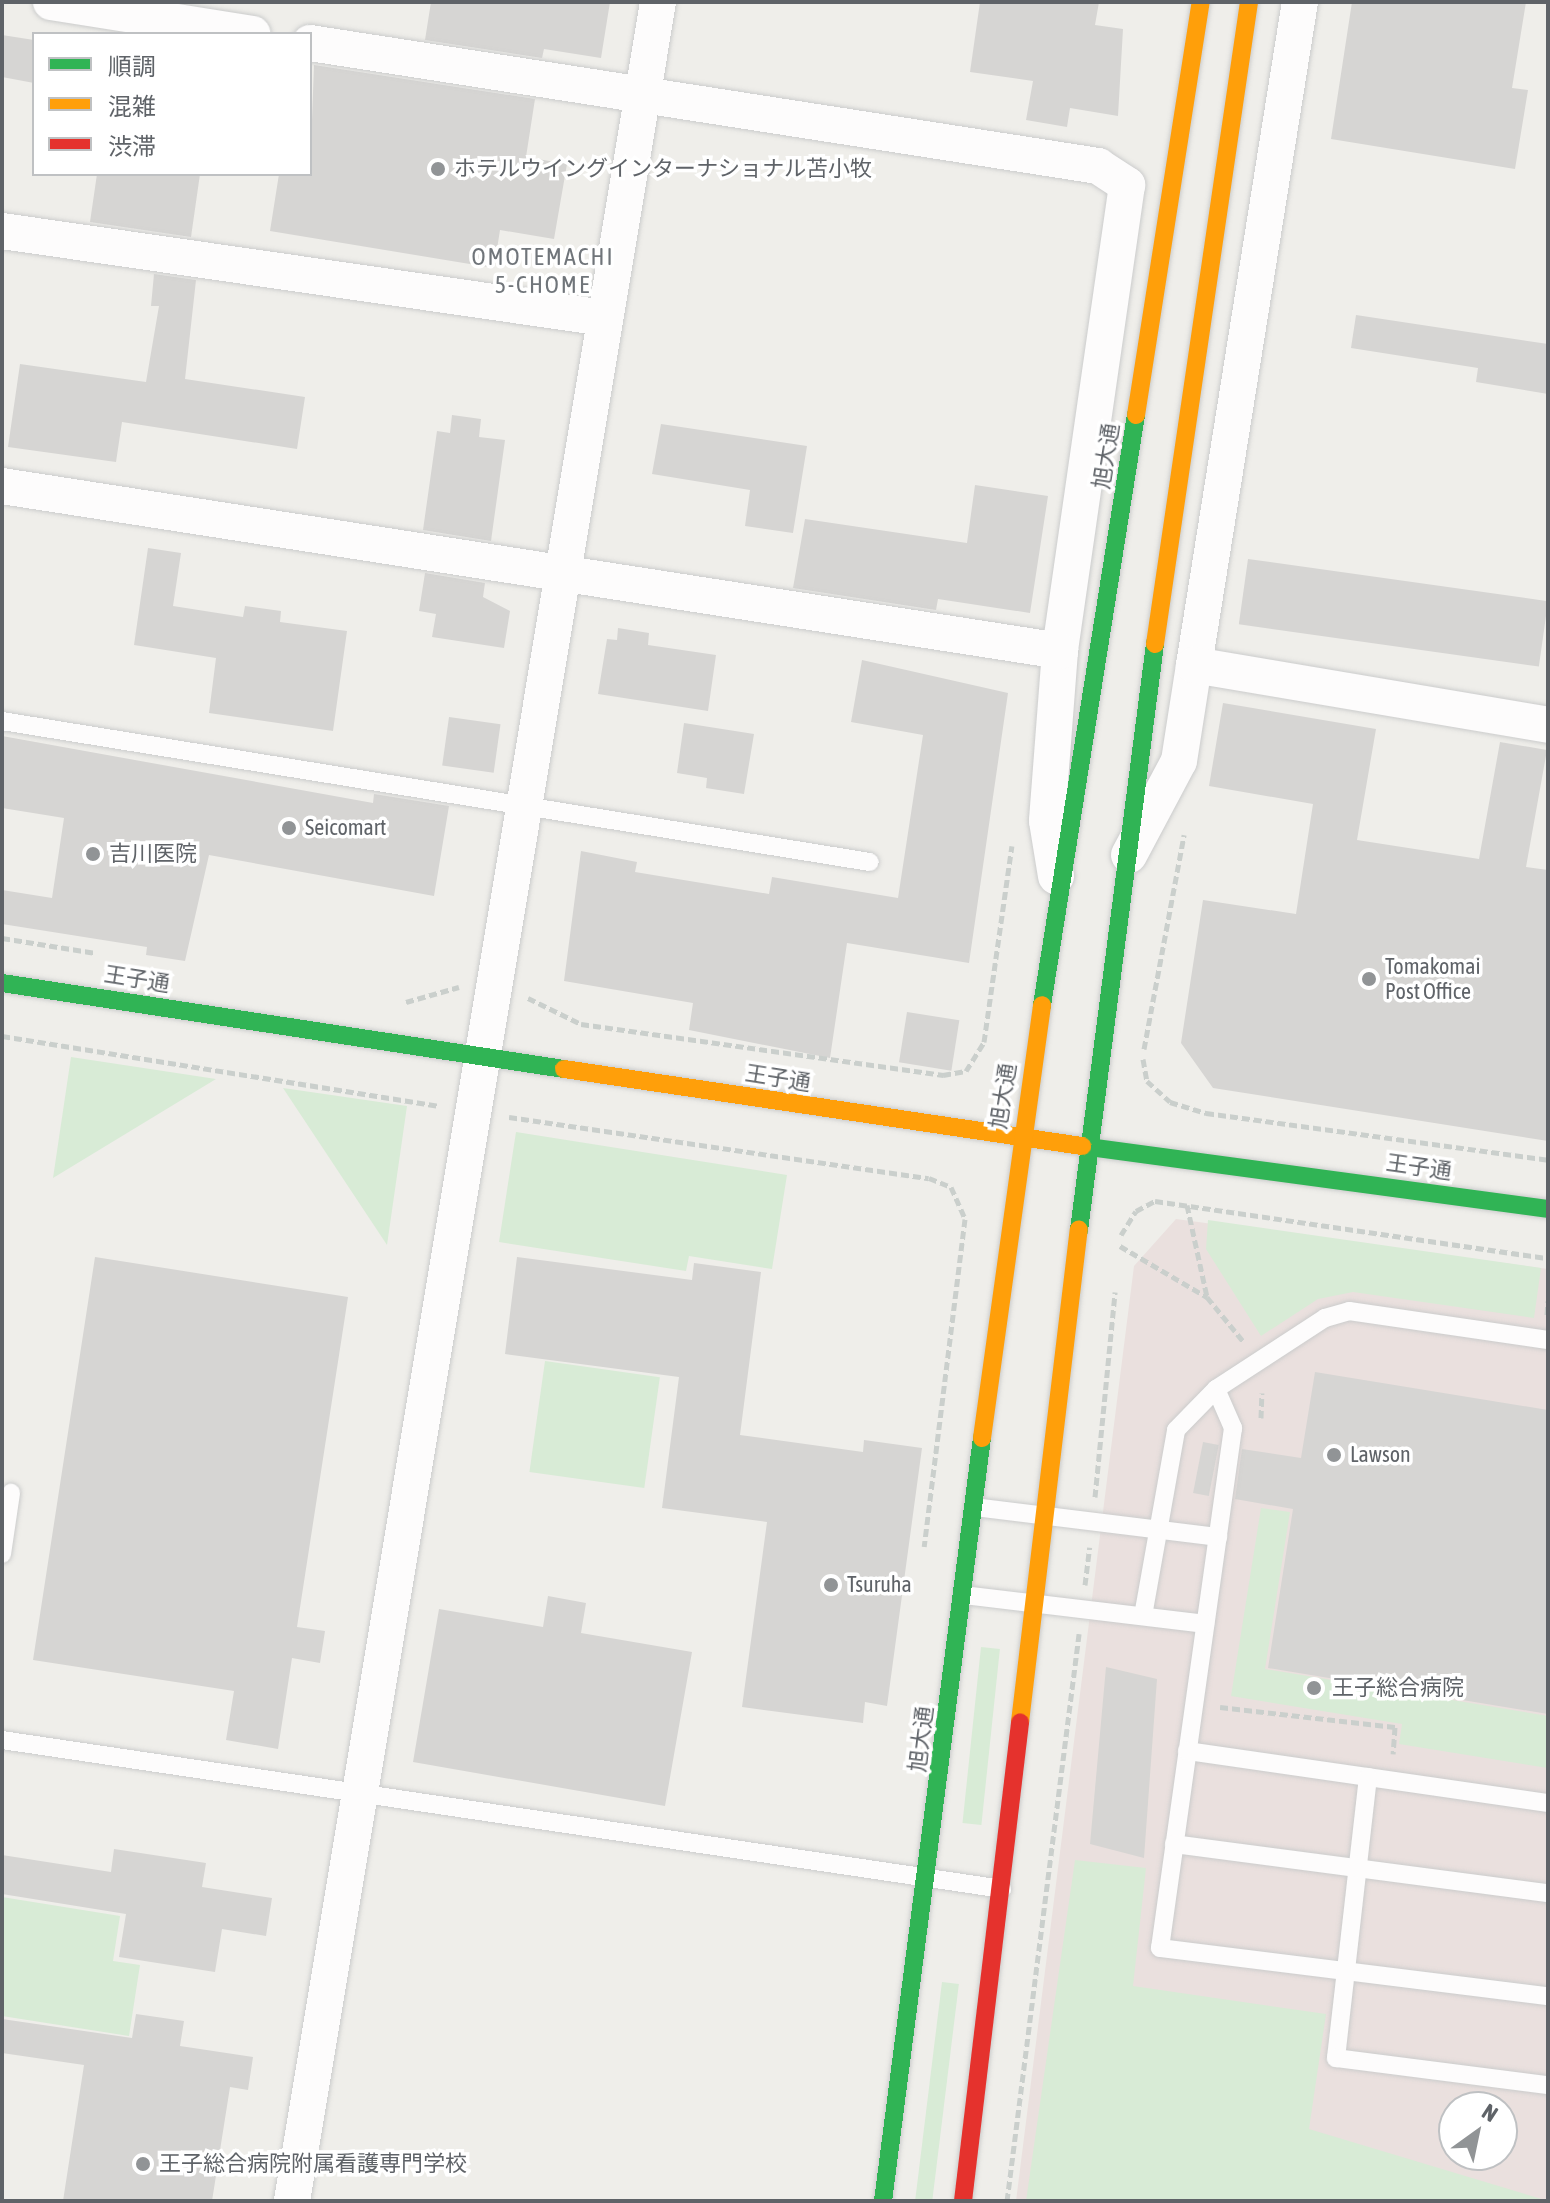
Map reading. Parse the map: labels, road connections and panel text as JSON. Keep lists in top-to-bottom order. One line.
{"streets":{"street":["旭大通","王子通"]},"crossings":[["旭大通","王子通"]],"districts":["OMOTEMACHI 5-CHOME"],"places":["ホテルウイングインターナショナル苫小牧","Seicomart","吉川医院","Tomakomai Post Office","Lawson","Tsuruha","王子総合病院","王子総合病院附属看護専門学校"],"legend":["順調","混雑","渋滞"],"north":"top right"}
